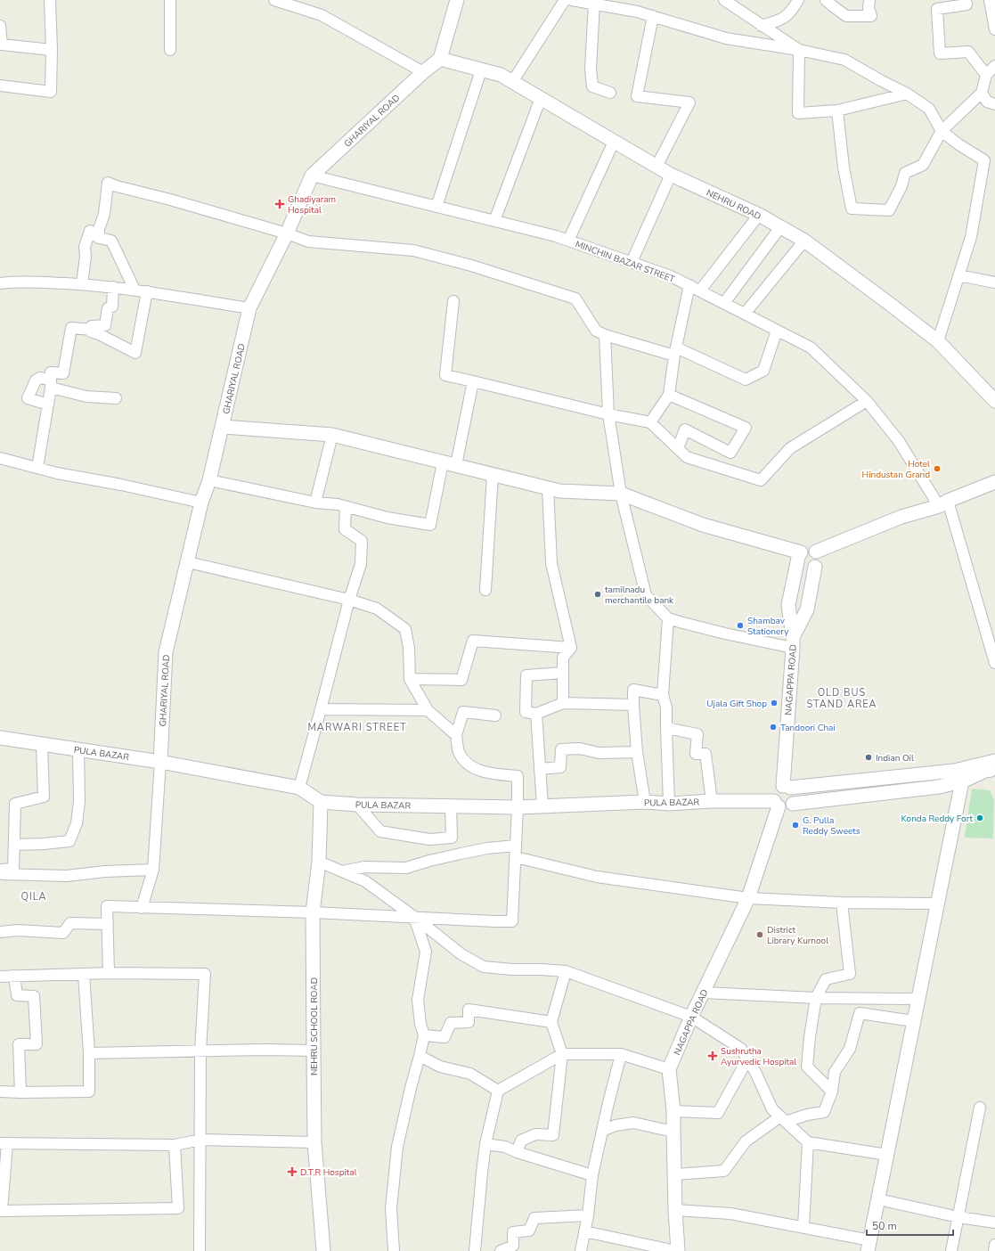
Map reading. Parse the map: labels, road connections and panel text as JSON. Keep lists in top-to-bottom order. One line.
{"streets":{"street":["GHARIYAL ROAD","NEHRU ROAD","MINCHIN BAZAR STREET","NAGAPPA ROAD","PULA BAZAR","NEHRU SCHOOL ROAD"]},"crossings":[["GHARIYAL ROAD","NEHRU ROAD"],["GHARIYAL ROAD","MINCHIN BAZAR STREET"],["GHARIYAL ROAD","PULA BAZAR"],["NAGAPPA ROAD","PULA BAZAR"],["PULA BAZAR","NEHRU SCHOOL ROAD"]],"districts":["OLD BUS STAND AREA","MARWARI STREET","QILA"],"places":{"health":["Ghadiyaram Hospital","Sushrutha Ayurvedic Hospital","D.T.R Hospital"],"other":["Hotel Hindustan Grand","tamilnadu merchantile bank","Shambav Stationery","Ujala Gift Shop","Tandoori Chai","Indian Oil","Konda Reddy Fort","G. Pulla Reddy Sweets","District Library Kurnool"]},"scale_bar":"50 m"}
